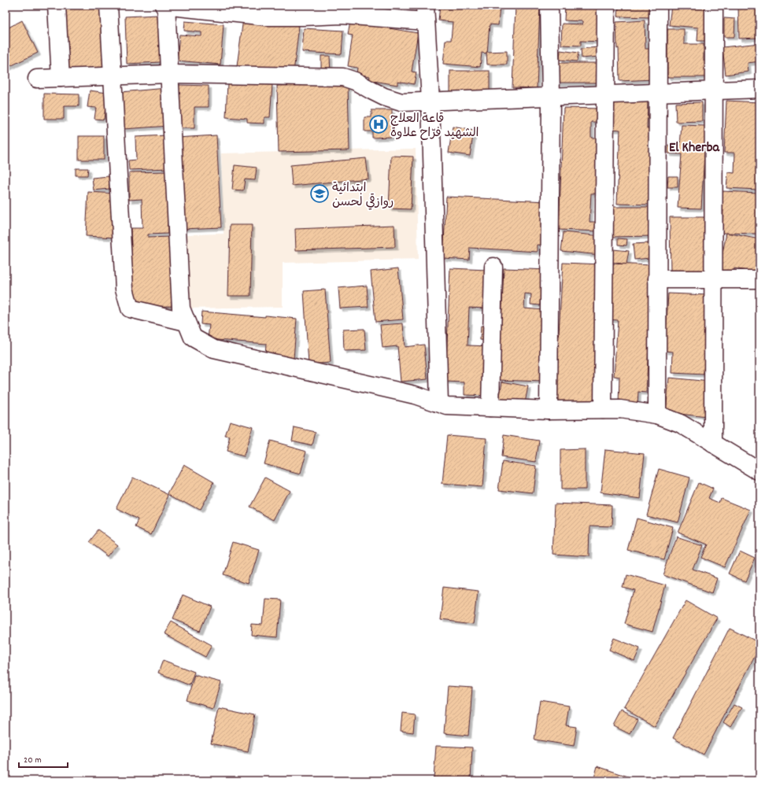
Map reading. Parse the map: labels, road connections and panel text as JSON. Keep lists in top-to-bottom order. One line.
{"districts":["El Kherba"],"places":{"hospital":["قاعة العلاج الشهيد فرّاح علاوة"],"school or university":["ابتدائية روازقي لحسن"]},"scale_bar":"20 m"}
